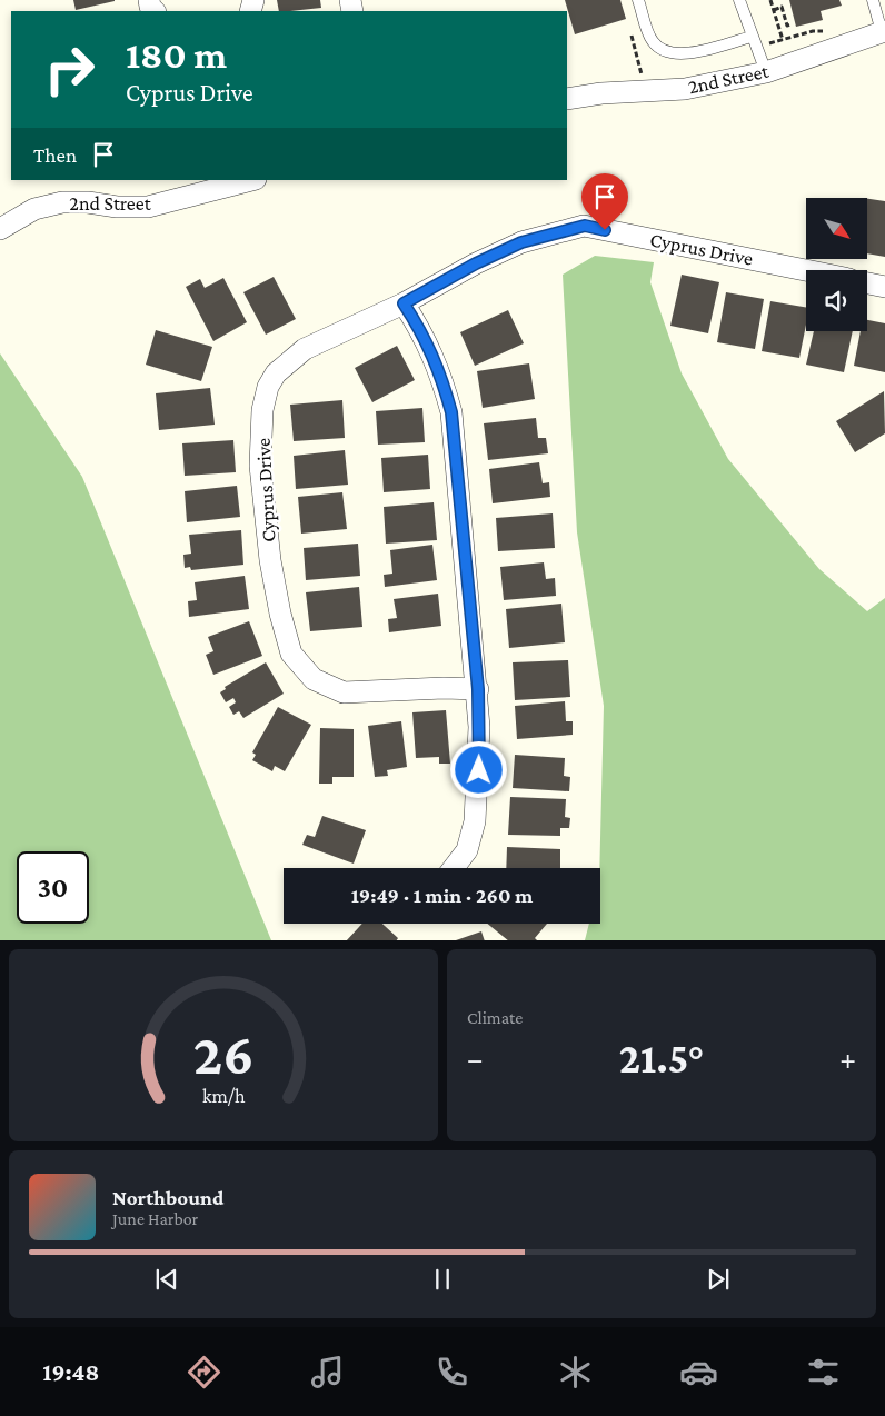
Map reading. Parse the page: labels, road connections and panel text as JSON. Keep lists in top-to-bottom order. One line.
{"streets":{"street":["2nd Street","Cyprus Drive"]},"north":"bottom right","page":{"turn":["180 m","Cyprus Drive"],"then":"Then","limit":"30","trip":"19:49 · 1 min · 260 m","tile":"Climate","heat":["−","21.5°","+"],"song":["Northbound","June Harbor"],"tabs":"19:48","gauge":["26","km/h"]}}
